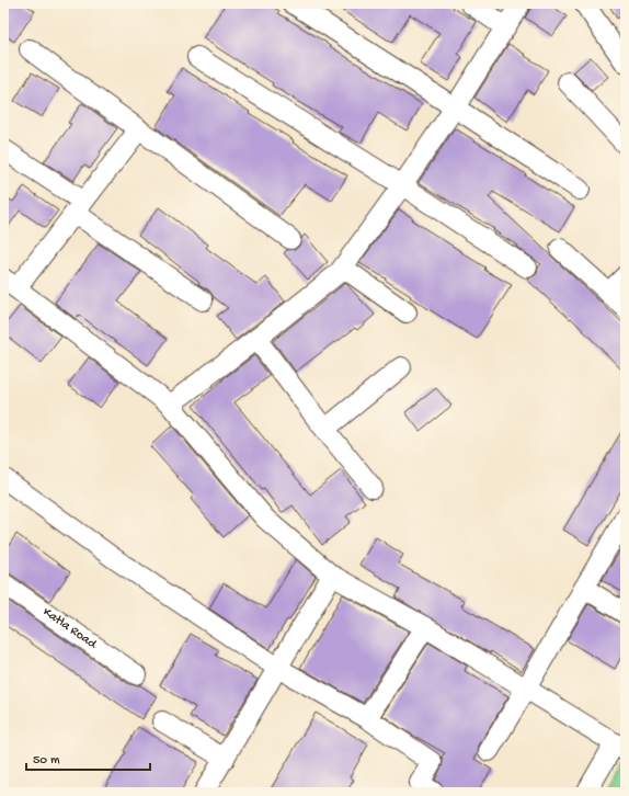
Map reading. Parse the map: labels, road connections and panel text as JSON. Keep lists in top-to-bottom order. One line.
{"streets":{"street":["Katla Road"]},"scale_bar":"50 m"}
